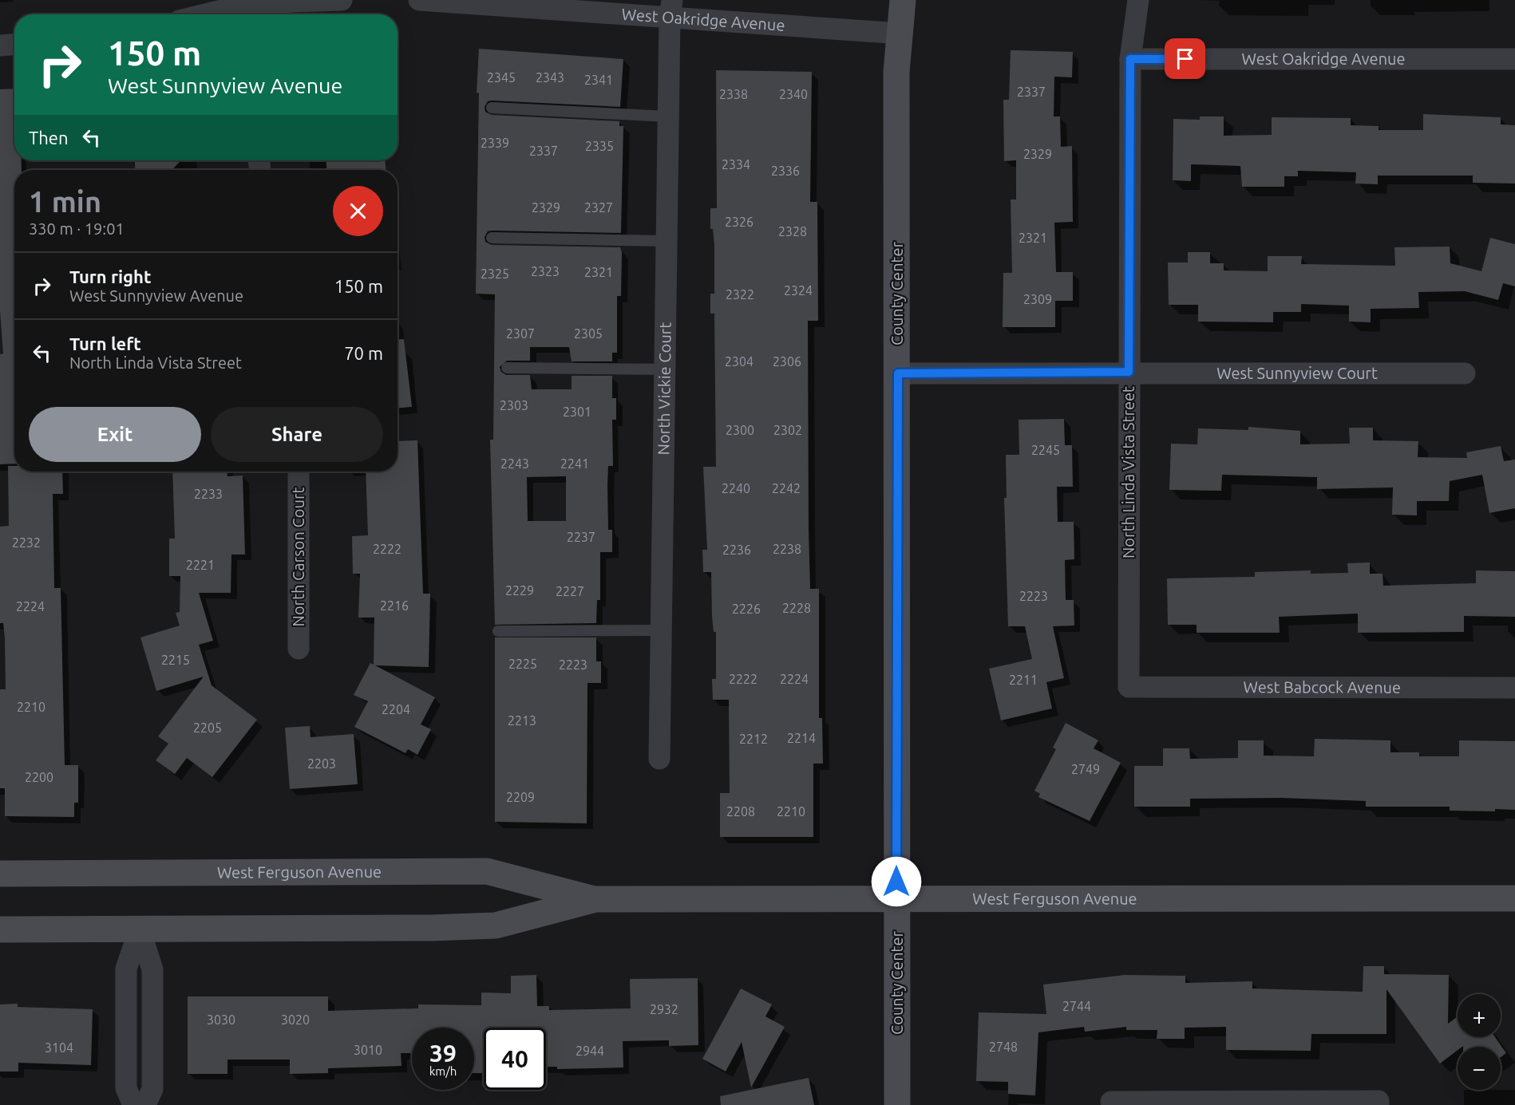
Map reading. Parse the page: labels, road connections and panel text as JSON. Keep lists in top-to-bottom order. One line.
{"streets":{"street":["West Oakridge Avenue","County Center","West Sunnyview Court","North Vickie Court","North Linda Vista Street","North Carson Court","West Babcock Avenue","West Ferguson Avenue"]},"crossings":[["West Oakridge Avenue","County Center"],["West Oakridge Avenue","North Vickie Court"],["West Oakridge Avenue","North Linda Vista Street"],["County Center","West Sunnyview Court"],["County Center","West Ferguson Avenue"],["West Sunnyview Court","North Linda Vista Street"],["North Linda Vista Street","West Babcock Avenue"]],"house_numbers":["2345","2343","2341","2337","2338","2340","2339","2335","2337","2329","2334","2336","2329","2327","2326","2328","2321","2323","2321","2325","2324","2322","2309","2307","2305","2304","2306","2303","2301","2300","2302","2245","2243","2241","2240","2242","2233","2237","2232","2222","2238","2236","2221","2229","2227","2223","2216","2224","2228","2226","2215","2225","2223","2222","2224","2211","2210","2204","2213","2205","2214","2212","2203","2749","2200","2209","2208","2210","2744","2932","3030","3020","2748","3104","3010","2944"],"page":{"turn":["150 m","West Sunnyview Avenue"],"then":"Then","heading":["1 min","330 m · 19:01"],"list":[{"name":"Turn right","note":"West Sunnyview Avenue","value":"150 m"},{"name":"Turn left","note":"North Linda Vista Street","value":"70 m"}],"buttons":["Exit","Share"],"map_buttons":["+","−"],"speed":"39 km/h","limit":"40"}}
